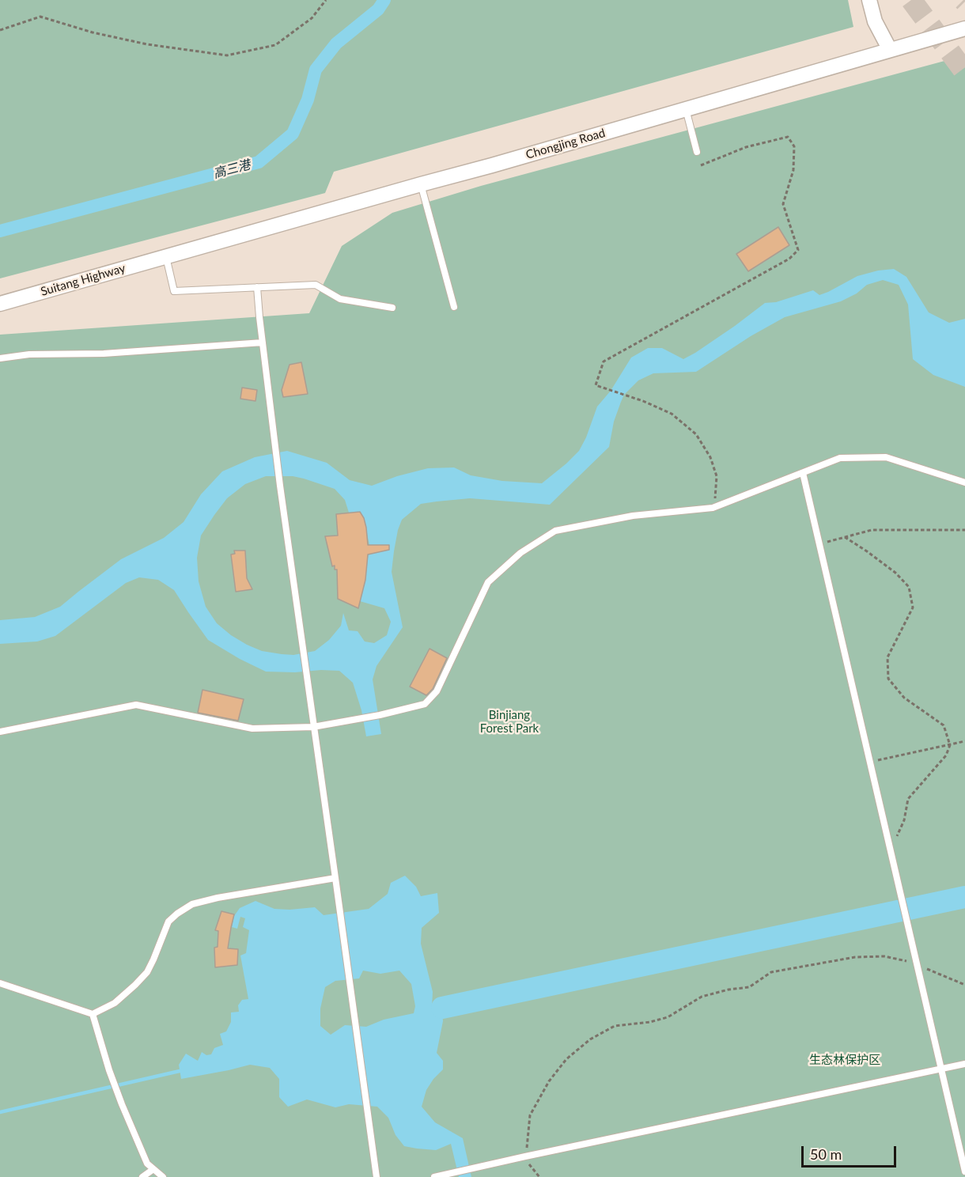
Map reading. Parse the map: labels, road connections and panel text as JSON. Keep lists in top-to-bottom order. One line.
{"streets":{"street":["Chongjing Road","Suitang Highway"]},"crossings":[["Chongjing Road","Suitang Highway"]],"water":["高三港"],"parks":["Binjiang Forest Park","生态林保护区"],"scale_bar":"50 m"}
